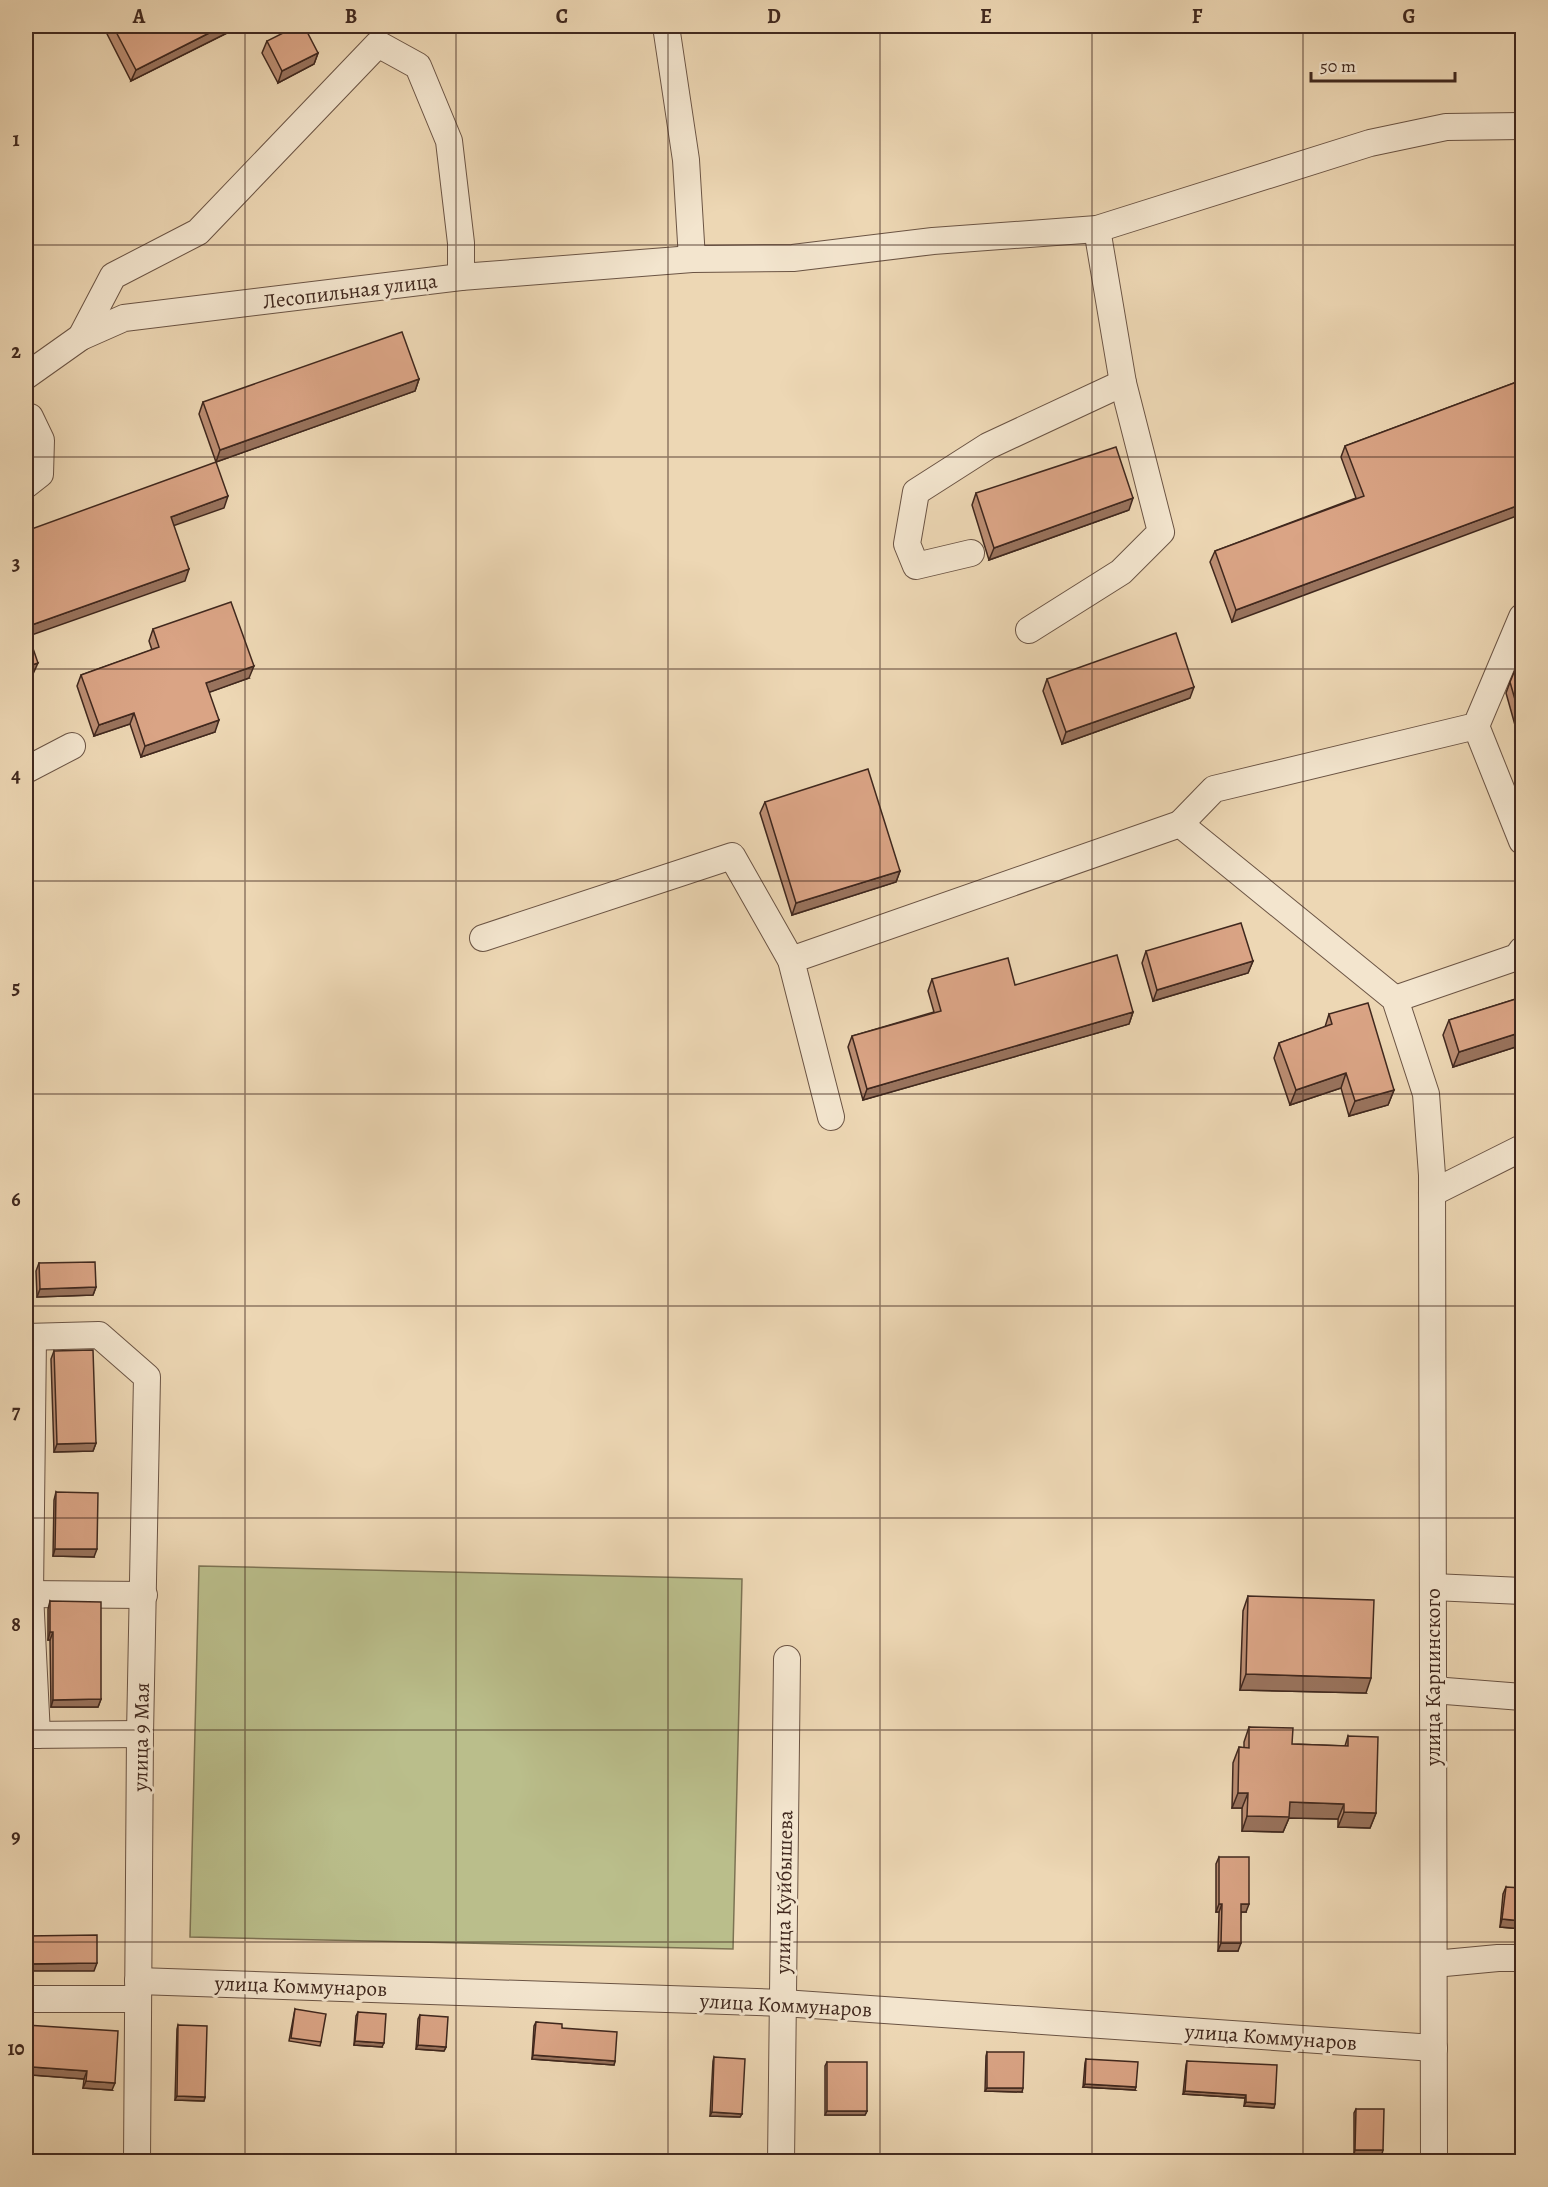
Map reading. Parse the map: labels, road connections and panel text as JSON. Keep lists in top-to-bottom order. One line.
{"streets":{"street":["Лесопильная улица","улица Карпинского","улица 9 Мая","улица Куйбышева","улица Коммунаров"]},"crossings":[["улица Карпинского","улица Коммунаров"],["улица 9 Мая","улица Коммунаров"],["улица Куйбышева","улица Коммунаров"]],"scale_bar":"50 m","grid":{"columns":["A","B","C","D","E","F","G"],"rows":["1","2","3","4","5","6","7","8","9","10"]}}
